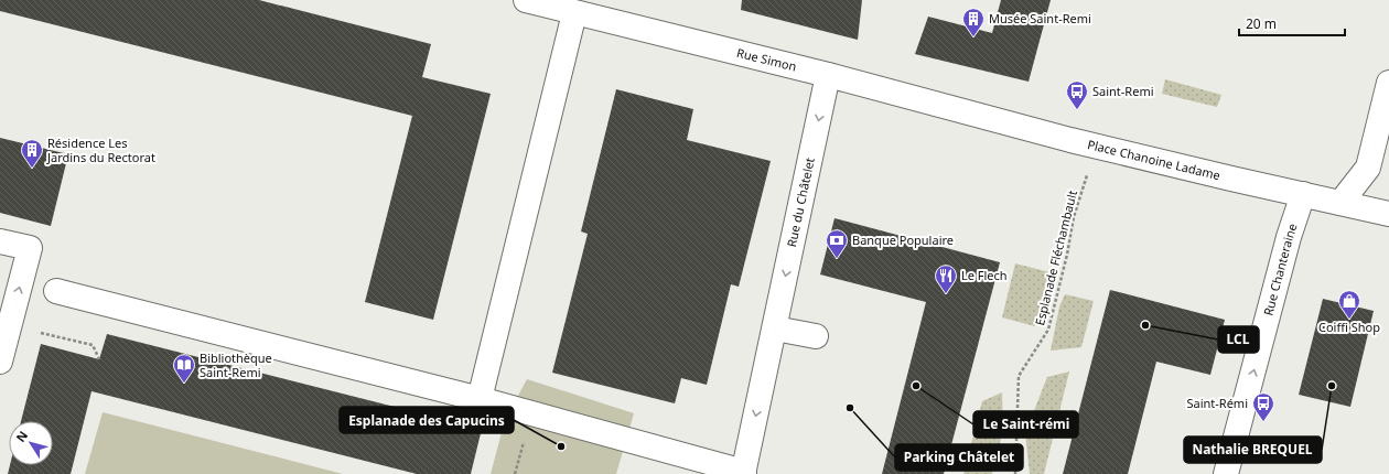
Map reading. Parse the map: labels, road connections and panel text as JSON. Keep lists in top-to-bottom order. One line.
{"streets":{"street":["Rue Simon","Place Chanoine Ladame","Rue du Châtelet","Rue Chanteraine"],"path":["Esplanade Fléchambault"]},"crossings":[["Rue Simon","Place Chanoine Ladame"],["Rue Simon","Rue du Châtelet"],["Place Chanoine Ladame","Esplanade Fléchambault"],["Place Chanoine Ladame","Rue Chanteraine"]],"one_way":["Rue du Châtelet","Rue Chanteraine"],"places":{"building":["Musée Saint-Remi","Résidence Les Jardins du Rectorat"],"bus stop":["Saint-Remi","Saint-Rémi"],"bank":["Banque Populaire"],"restaurant":["Le Flech"],"shop":["Coiffi Shop"],"other":["LCL","Le Saint-rémi","Nathalie BREQUEL","Parking Châtelet","Esplanade des Capucins"],"library":["Bibliothèque Saint-Remi"]},"scale_bar":"20 m","north":"top left"}
